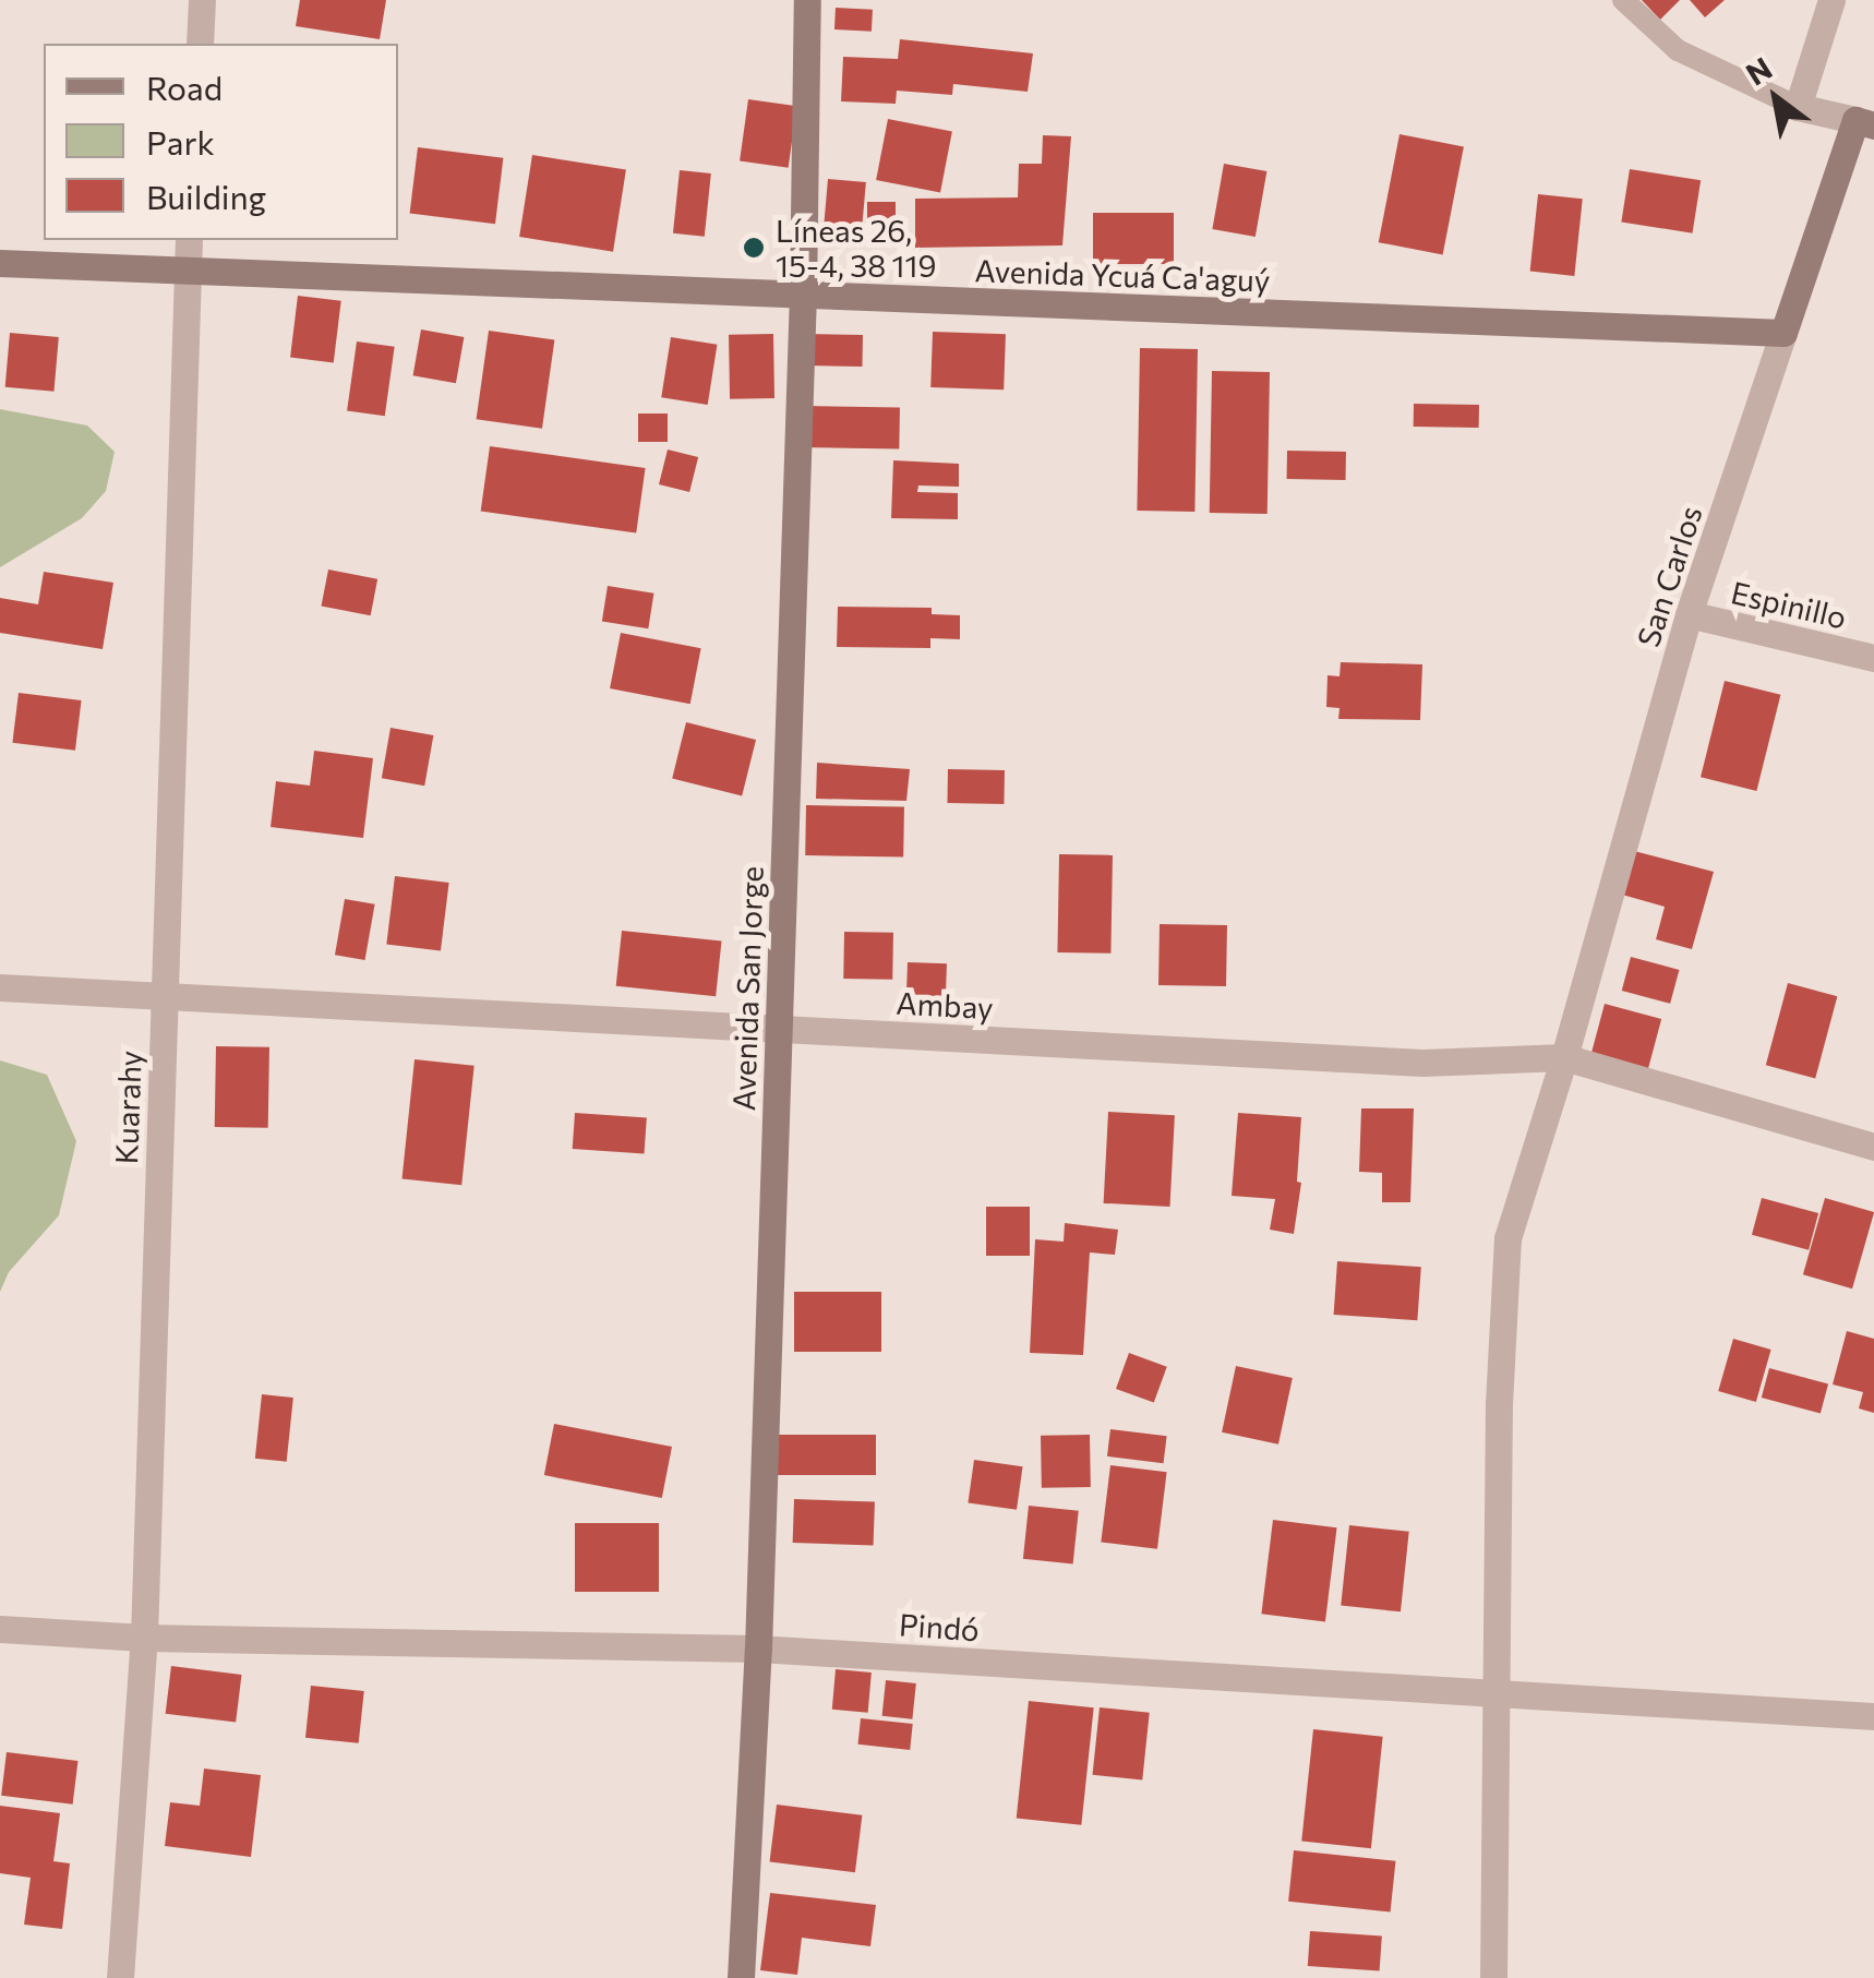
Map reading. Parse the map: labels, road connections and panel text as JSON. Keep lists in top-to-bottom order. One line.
{"streets":{"street":["Avenida Ycuá Ca'aguý","San Carlos","Espinillo","Avenida San Jorge","Ambay","Kuarahy","Pindó"]},"crossings":[["Avenida Ycuá Ca'aguý","San Carlos"],["Avenida Ycuá Ca'aguý","Avenida San Jorge"],["Avenida Ycuá Ca'aguý","Kuarahy"],["San Carlos","Espinillo"],["San Carlos","Ambay"],["San Carlos","Pindó"],["Avenida San Jorge","Ambay"],["Avenida San Jorge","Pindó"],["Ambay","Kuarahy"],["Kuarahy","Pindó"]],"places":["Líneas 26, 15-4, 38 119"],"legend":["Road","Park","Building"],"north":"top left"}
